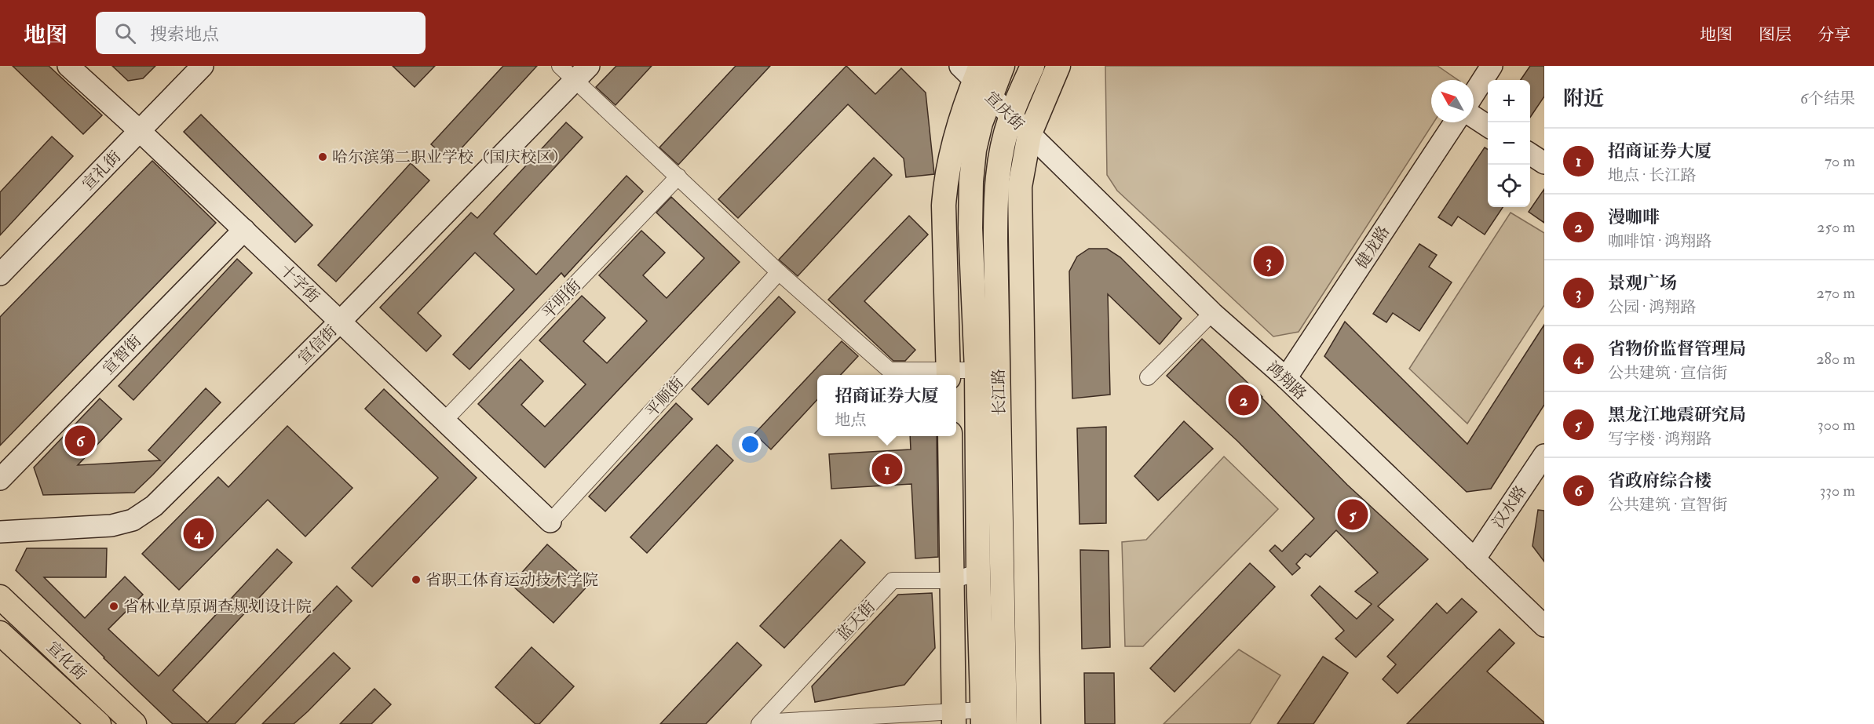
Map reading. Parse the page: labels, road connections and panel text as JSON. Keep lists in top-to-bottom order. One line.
{"streets":{"main road":["长江路","宣化街"],"street":["宣庆街","宣礼街","健龙路","十字街","平明街","宣信街","宣智街","鸿翔路","平顺街","汉水路","蓝天街"]},"crossings":[["宣庆街","鸿翔路"],["宣庆街","长江路"],["宣礼街","十字街"],["健龙路","鸿翔路"],["十字街","平明街"],["十字街","宣信街"],["十字街","宣智街"],["十字街","平顺街"],["鸿翔路","汉水路"],["长江路","蓝天街"]],"places":["哈尔滨第二职业学校（国庆校区）","省职工体育运动技术学院","省林业草原调查规划设计院"],"north":"top left","page":{"header":"地图","search":"搜索地点","nav":["地图","图层","分享"],"heading":["附近","6个结果"],"map_buttons":["+","−"],"list":[{"mark":"1","name":"招商证券大厦","note":"地点 · 长江路","value":"70 m"},{"mark":"2","name":"漫咖啡","note":"咖啡馆 · 鸿翔路","value":"250 m"},{"mark":"3","name":"景观广场","note":"公园 · 鸿翔路","value":"270 m"},{"mark":"4","name":"省物价监督管理局","note":"公共建筑 · 宣信街","value":"280 m"},{"mark":"5","name":"黑龙江地震研究局","note":"写字楼 · 鸿翔路","value":"300 m"},{"mark":"6","name":"省政府综合楼","note":"公共建筑 · 宣智街","value":"330 m"}],"pins":["3","2","6","1","5","4"],"popup":["招商证券大厦","地点"]}}
